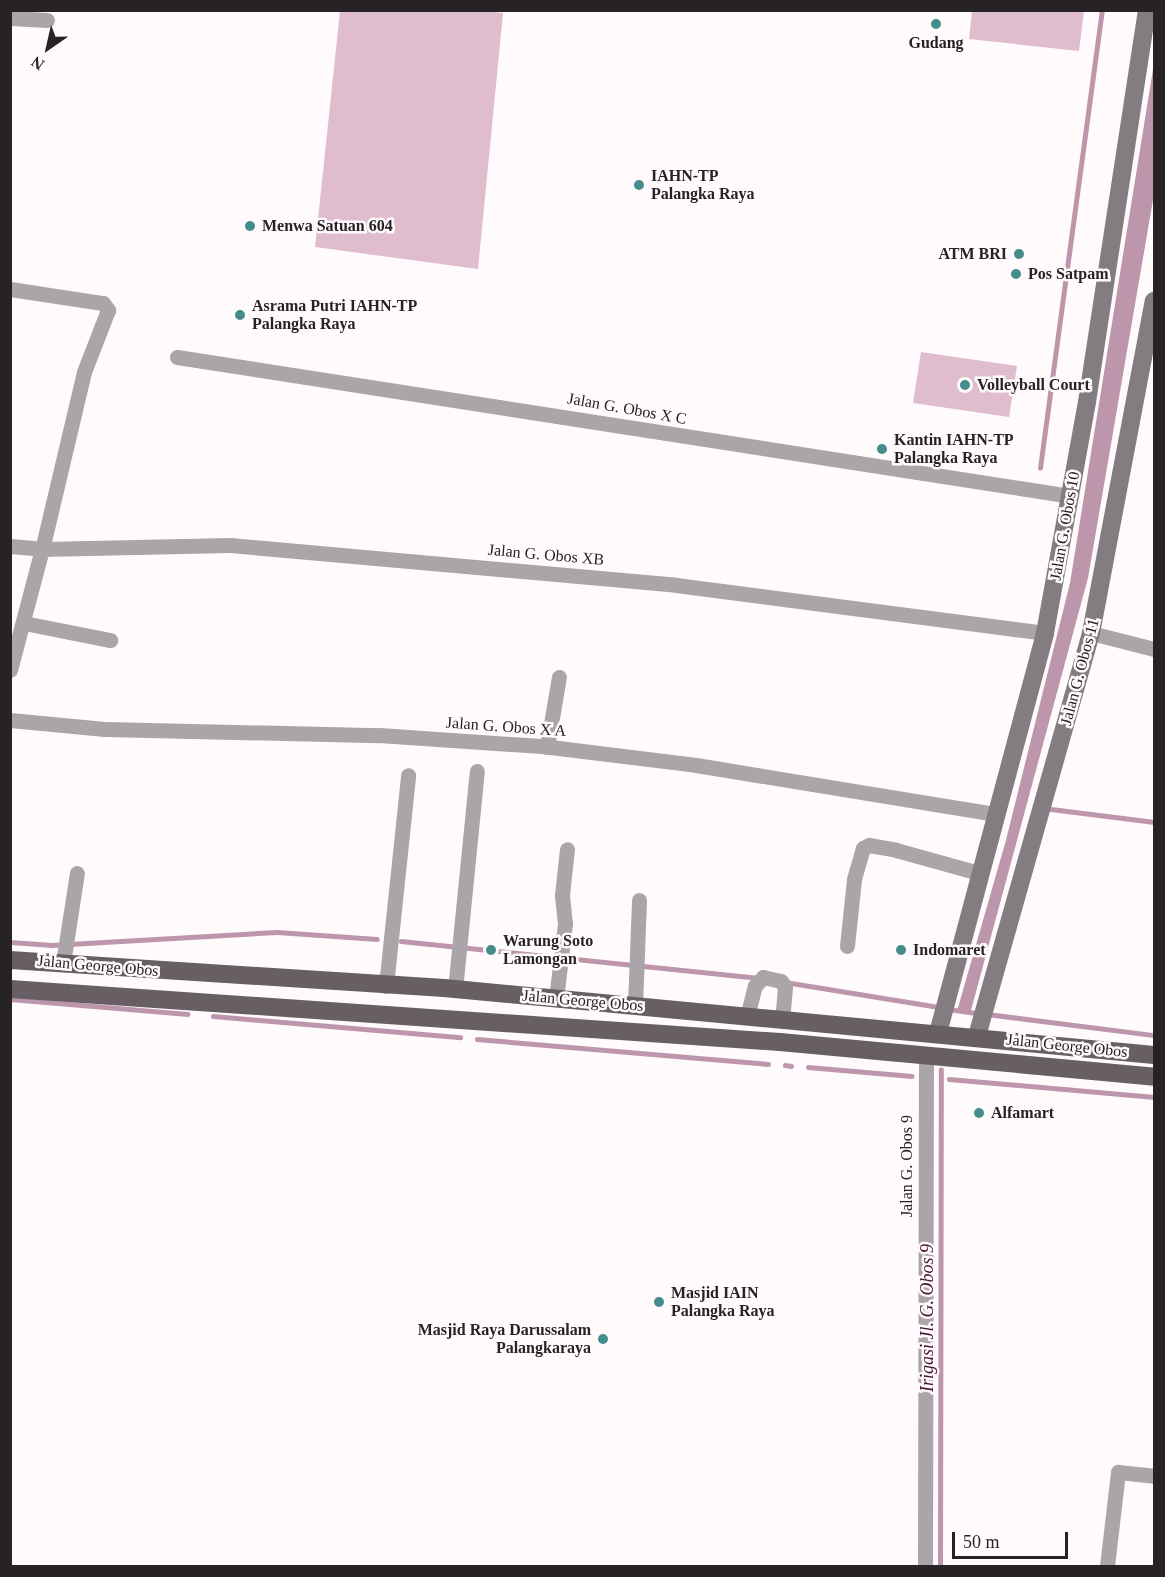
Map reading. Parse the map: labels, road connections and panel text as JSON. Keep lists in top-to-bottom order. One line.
{"streets":{"main road":["Jalan George Obos"],"street":["Jalan G. Obos X C","Jalan G. Obos 10","Jalan G. Obos XB","Jalan G. Obos 11","Jalan G. Obos X A","Jalan G. Obos 9"]},"crossings":[["Jalan G. Obos X C","Jalan G. Obos 10"],["Jalan G. Obos 10","Jalan G. Obos XB"],["Jalan G. Obos 10","Jalan G. Obos X A"],["Jalan G. Obos 10","Jalan George Obos"],["Jalan G. Obos 11","Jalan George Obos"],["Jalan George Obos","Jalan G. Obos 9"]],"water":["Irigasi Jl. G. Obos 9"],"places":["Gudang","IAHN-TP Palangka Raya","Menwa Satuan 604","ATM BRI","Pos Satpam","Asrama Putri IAHN-TP Palangka Raya","Volleyball Court","Kantin IAHN-TP Palangka Raya","Warung Soto Lamongan","Indomaret","Alfamart","Masjid IAIN Palangka Raya","Masjid Raya Darussalam Palangkaraya"],"scale_bar":"50 m","north":"bottom left"}
